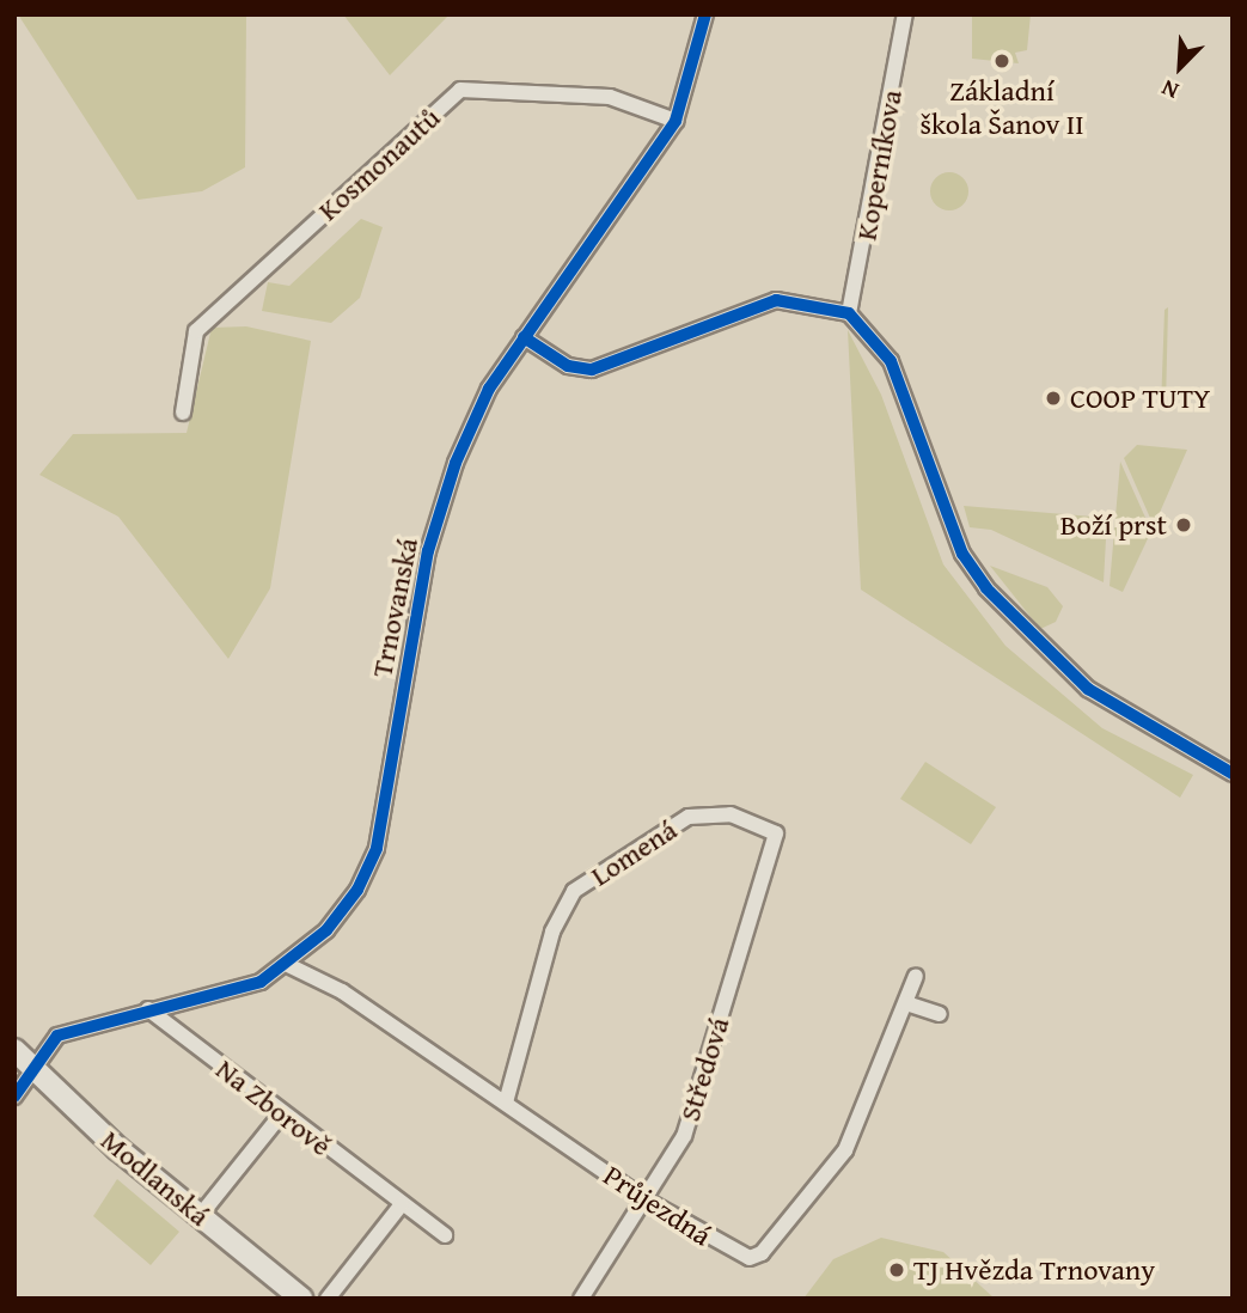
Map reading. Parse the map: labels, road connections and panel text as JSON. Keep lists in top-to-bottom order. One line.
{"streets":{"street":["Kosmonautů","Koperníkova","Trnovanská","Lomená","Středová","Na Zborově","Modlanská","Průjezdná"]},"crossings":[["Kosmonautů","Trnovanská"],["Trnovanská","Na Zborově"],["Trnovanská","Modlanská"],["Trnovanská","Průjezdná"],["Lomená","Středová"],["Lomená","Průjezdná"],["Středová","Průjezdná"]],"places":["Základní škola Šanov II","COOP TUTY","Boží prst","TJ Hvězda Trnovany"],"north":"bottom left"}
